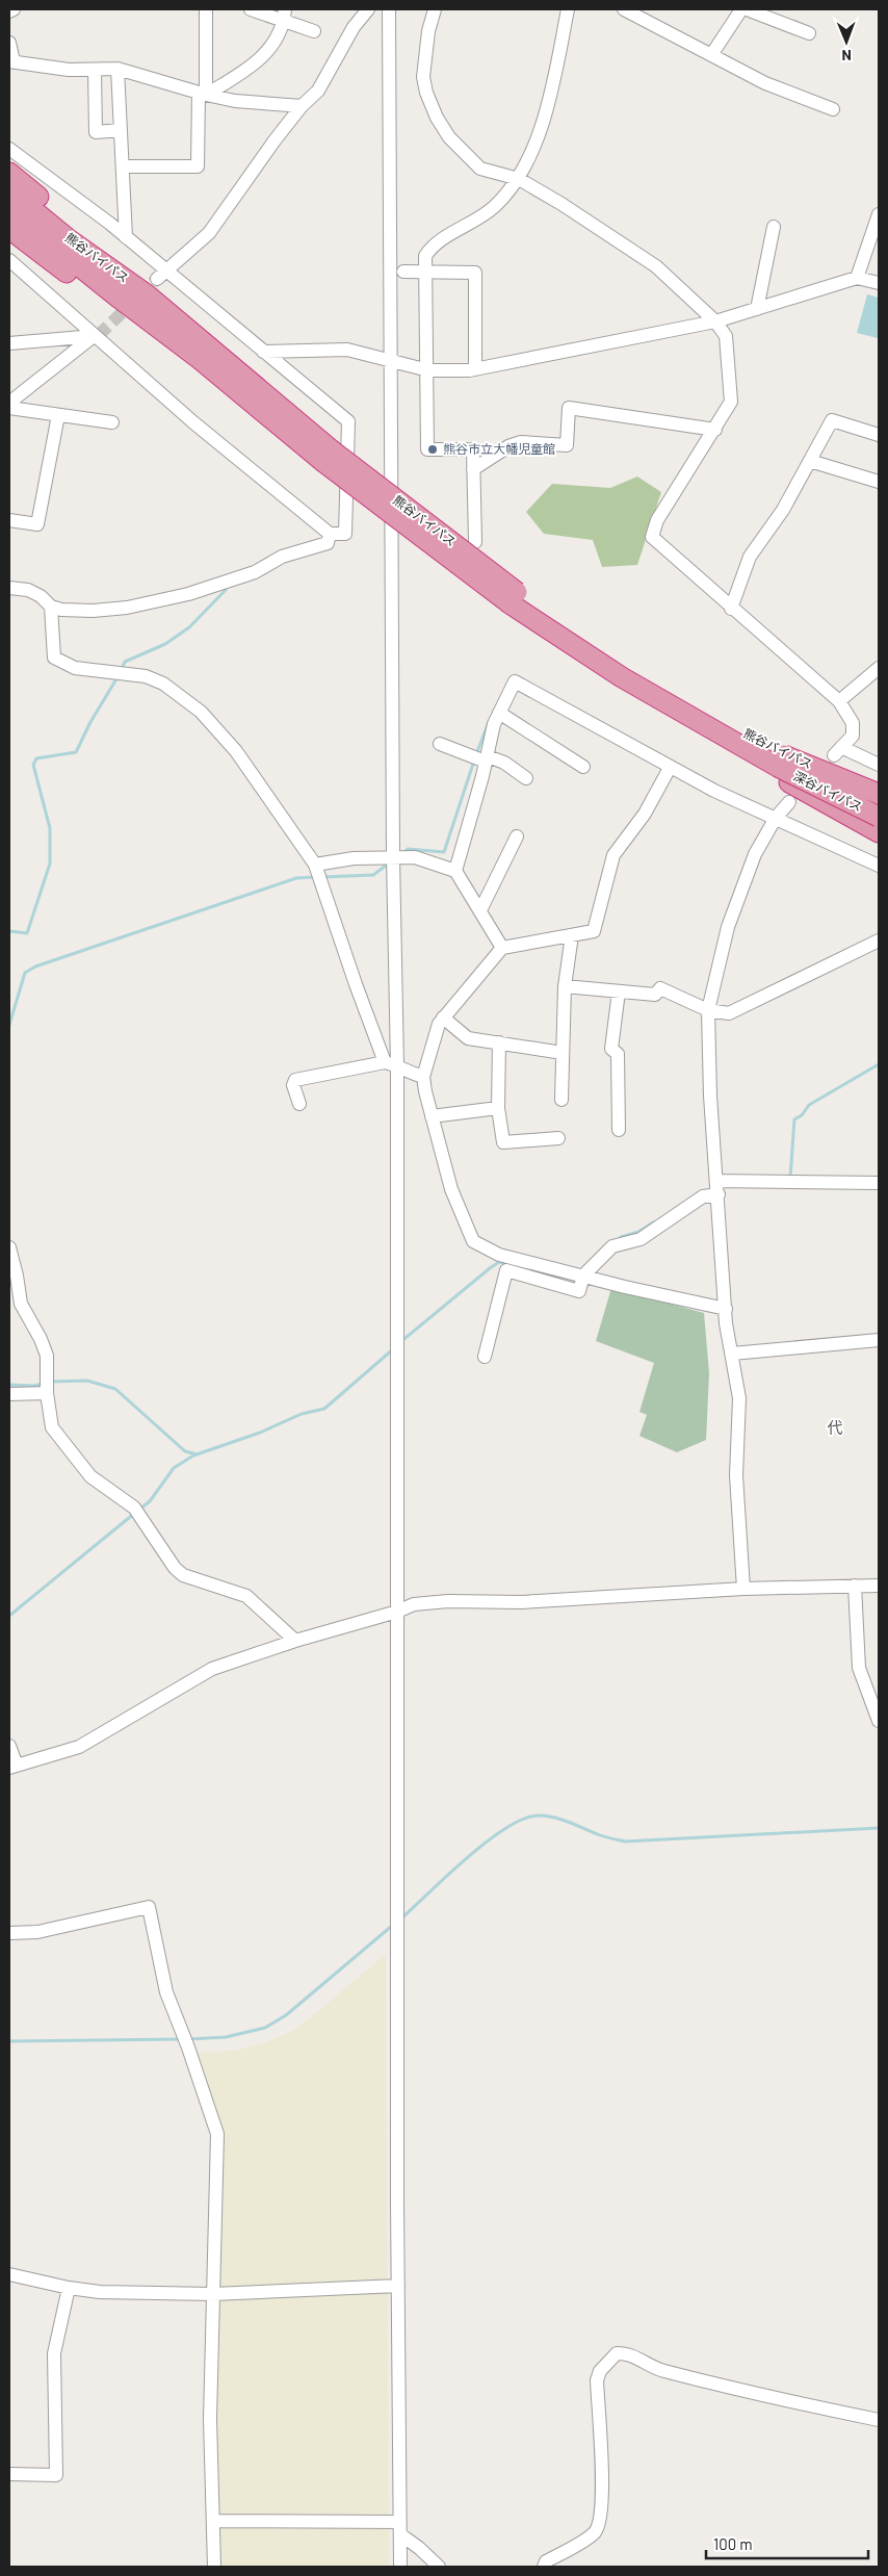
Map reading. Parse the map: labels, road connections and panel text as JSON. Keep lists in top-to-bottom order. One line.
{"streets":{"highway":["熊谷バイパス","深谷バイパス"]},"crossings":[["熊谷バイパス","深谷バイパス"]],"districts":["代"],"places":["熊谷市立大幡児童館"],"scale_bar":"100 m","north":"bottom"}
